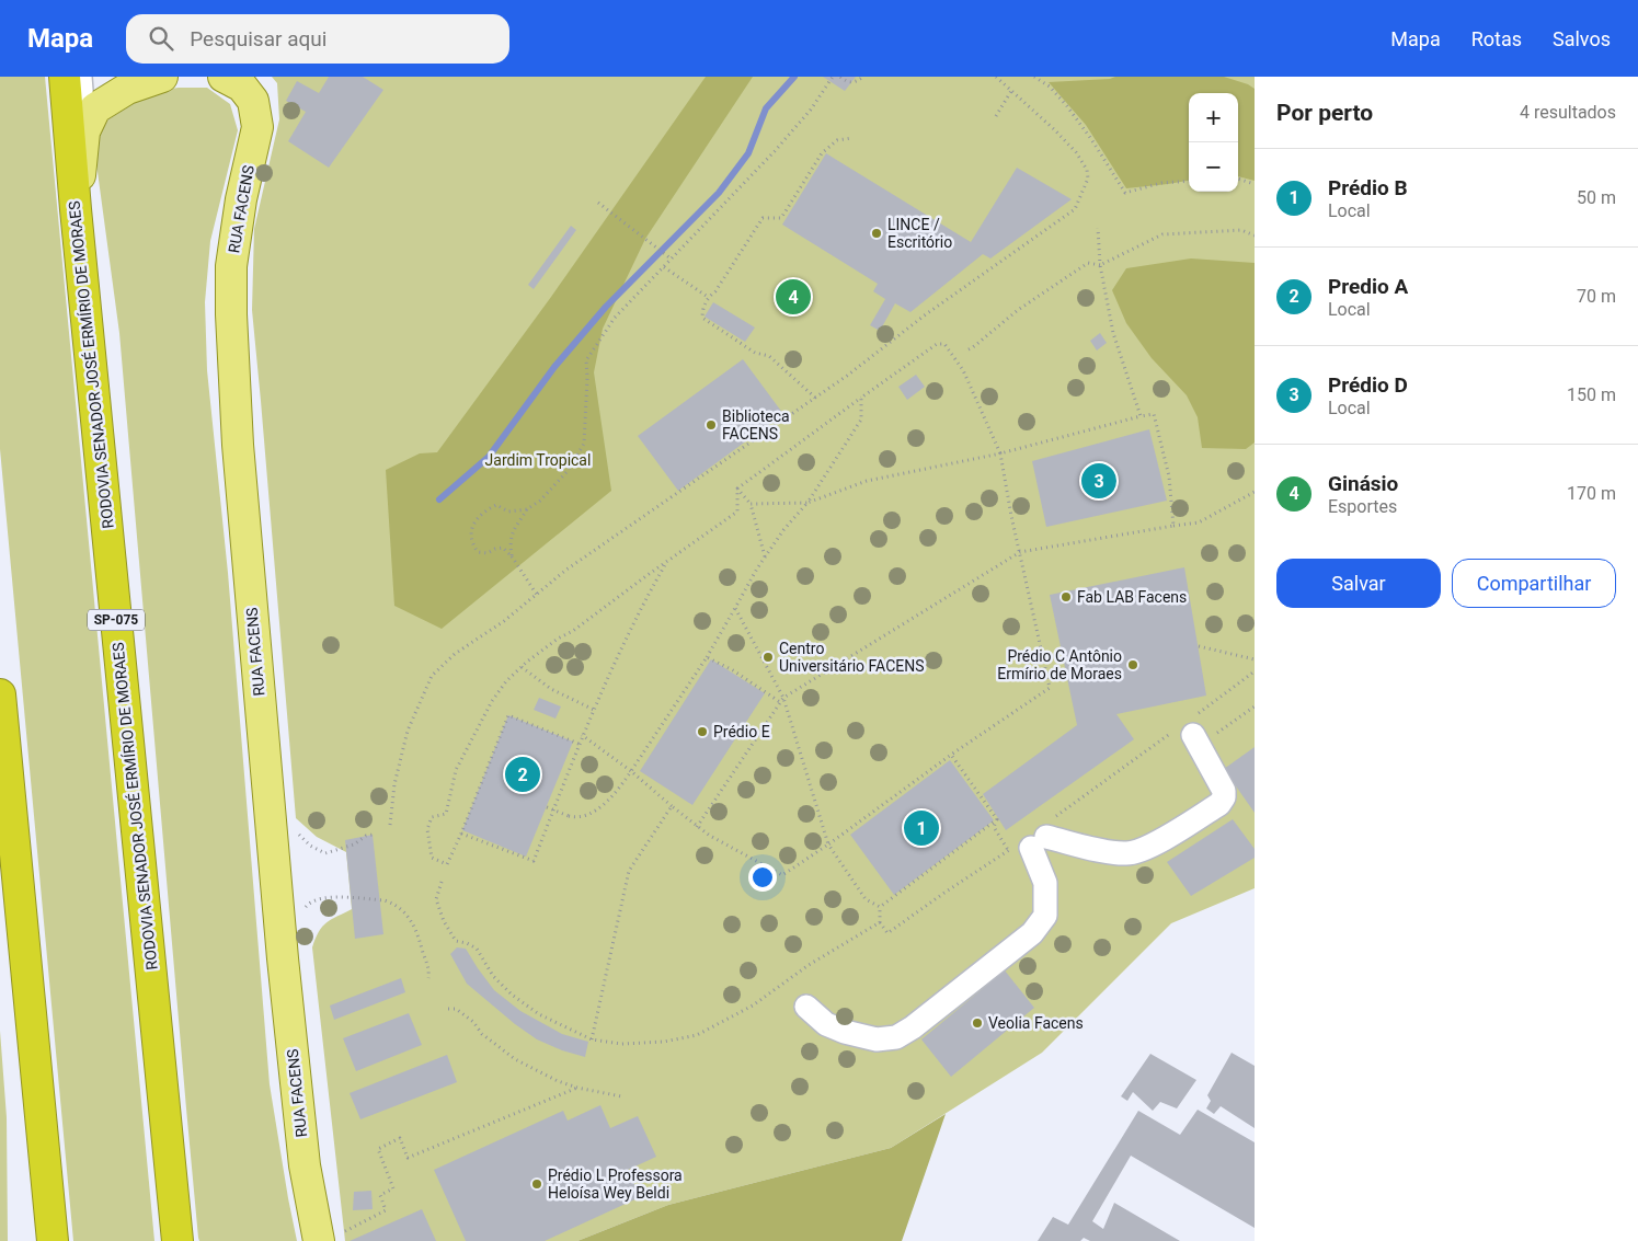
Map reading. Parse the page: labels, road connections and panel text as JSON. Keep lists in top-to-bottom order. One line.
{"streets":{"highway":["RODOVIA SENADOR JOSÉ ERMÍRIO DE MORAES","SP-075"],"main road":["RUA FACENS"]},"parks":["Jardim Tropical"],"places":["LINCE / Escritório","Biblioteca FACENS","Fab LAB Facens","Centro Universitário FACENS","Prédio C Antônio Ermírio de Moraes","Prédio E","Veolia Facens","Prédio L Professora Heloísa Wey Beldi"],"page":{"header":"Mapa","search":"Pesquisar aqui","nav":["Mapa","Rotas","Salvos"],"heading":["Por perto","4 resultados"],"map_buttons":["+","−"],"list":[{"mark":"1","name":"Prédio B","note":"Local","value":"50 m"},{"mark":"2","name":"Predio A","note":"Local","value":"70 m"},{"mark":"3","name":"Prédio D","note":"Local","value":"150 m"},{"mark":"4","name":"Ginásio","note":"Esportes","value":"170 m"}],"pins":["4","3","2","1"],"buttons":["Salvar","Compartilhar"]}}
